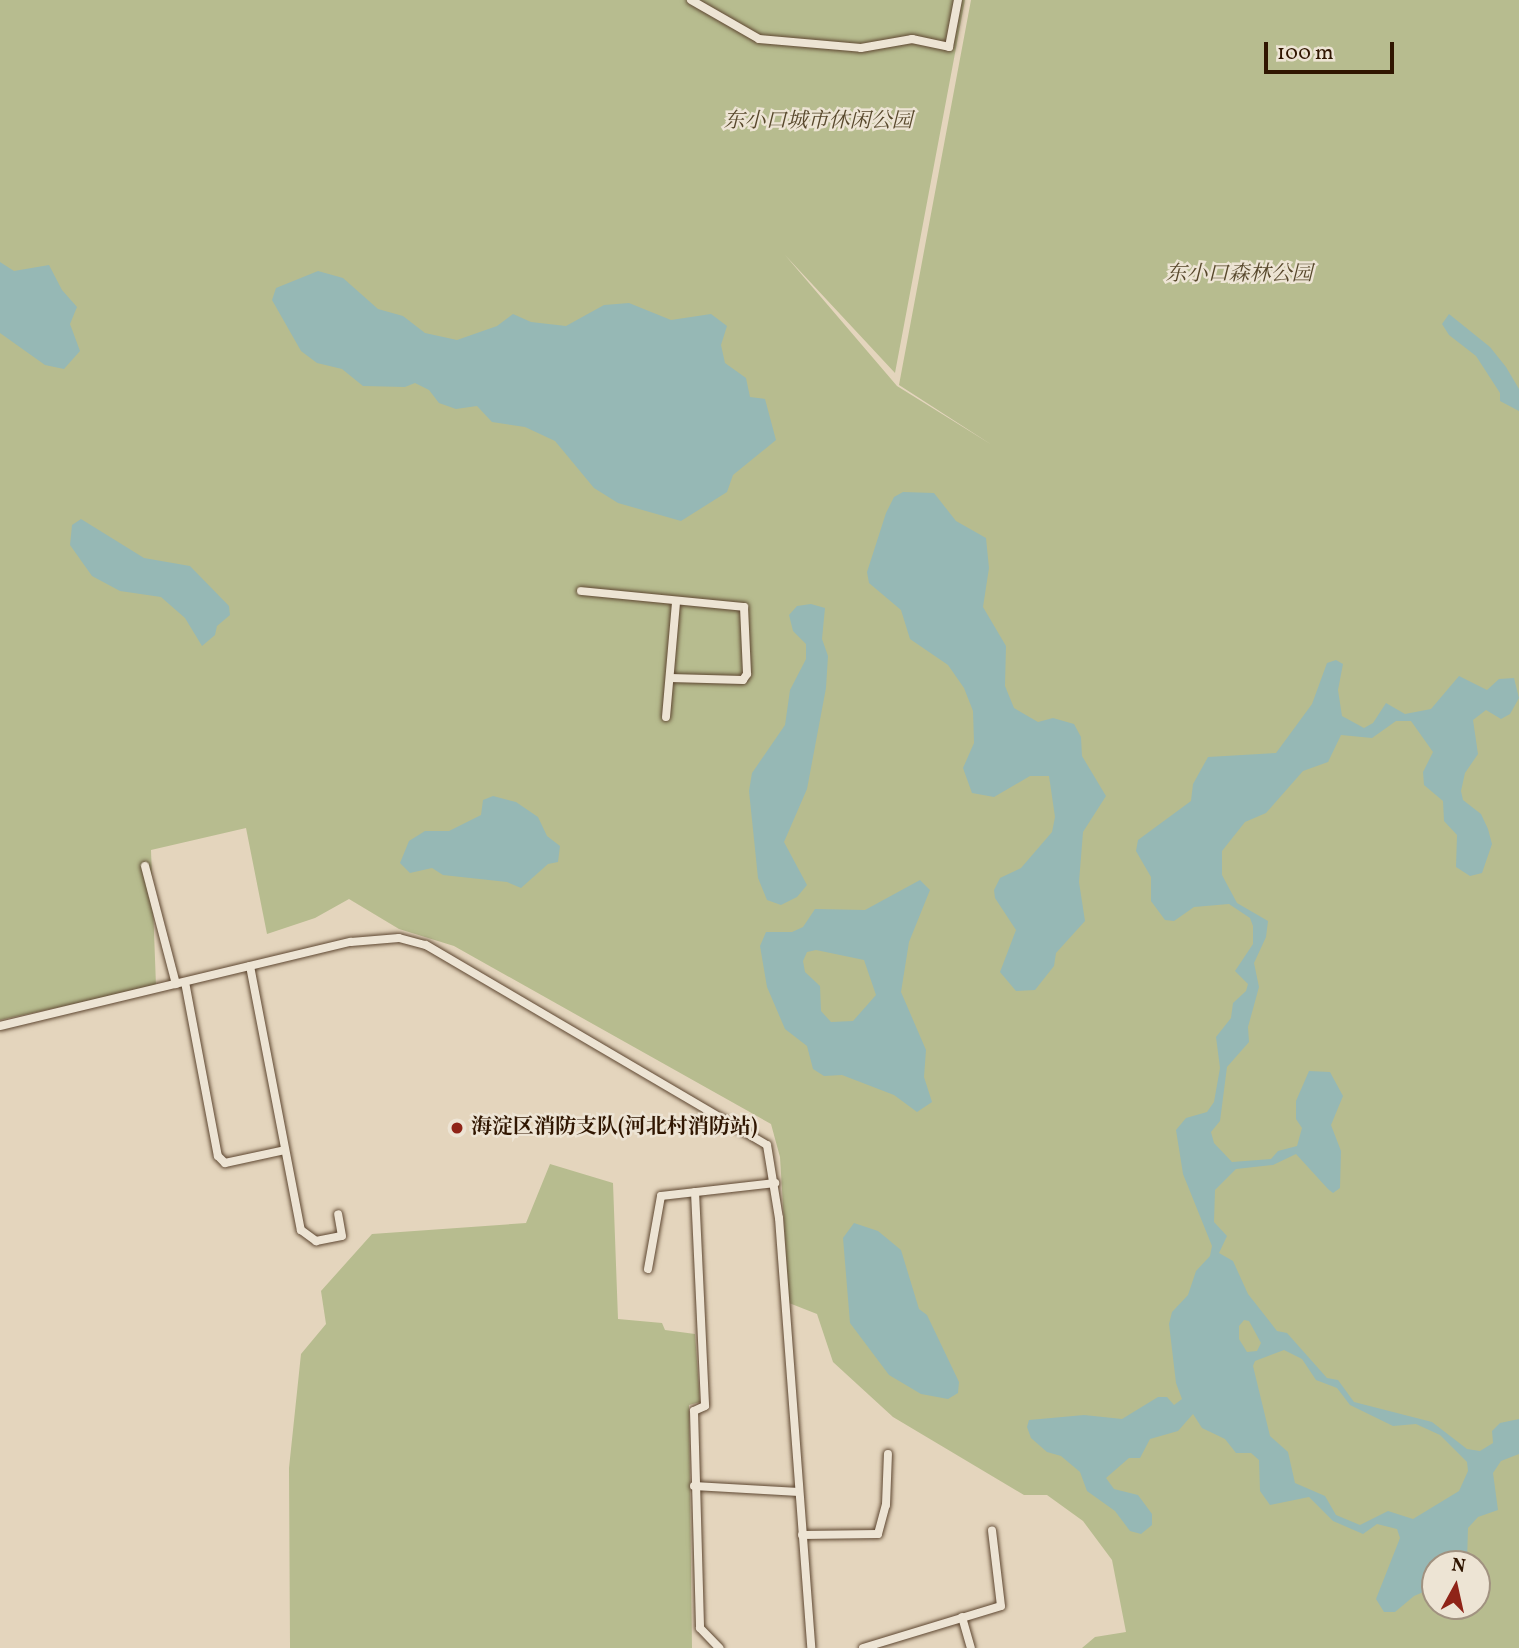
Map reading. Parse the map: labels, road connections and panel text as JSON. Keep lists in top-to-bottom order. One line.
{"parks":["东小口城市休闲公园","东小口森林公园"],"places":["海淀区消防支队(河北村消防站)"],"scale_bar":"100 m","north":"top"}
